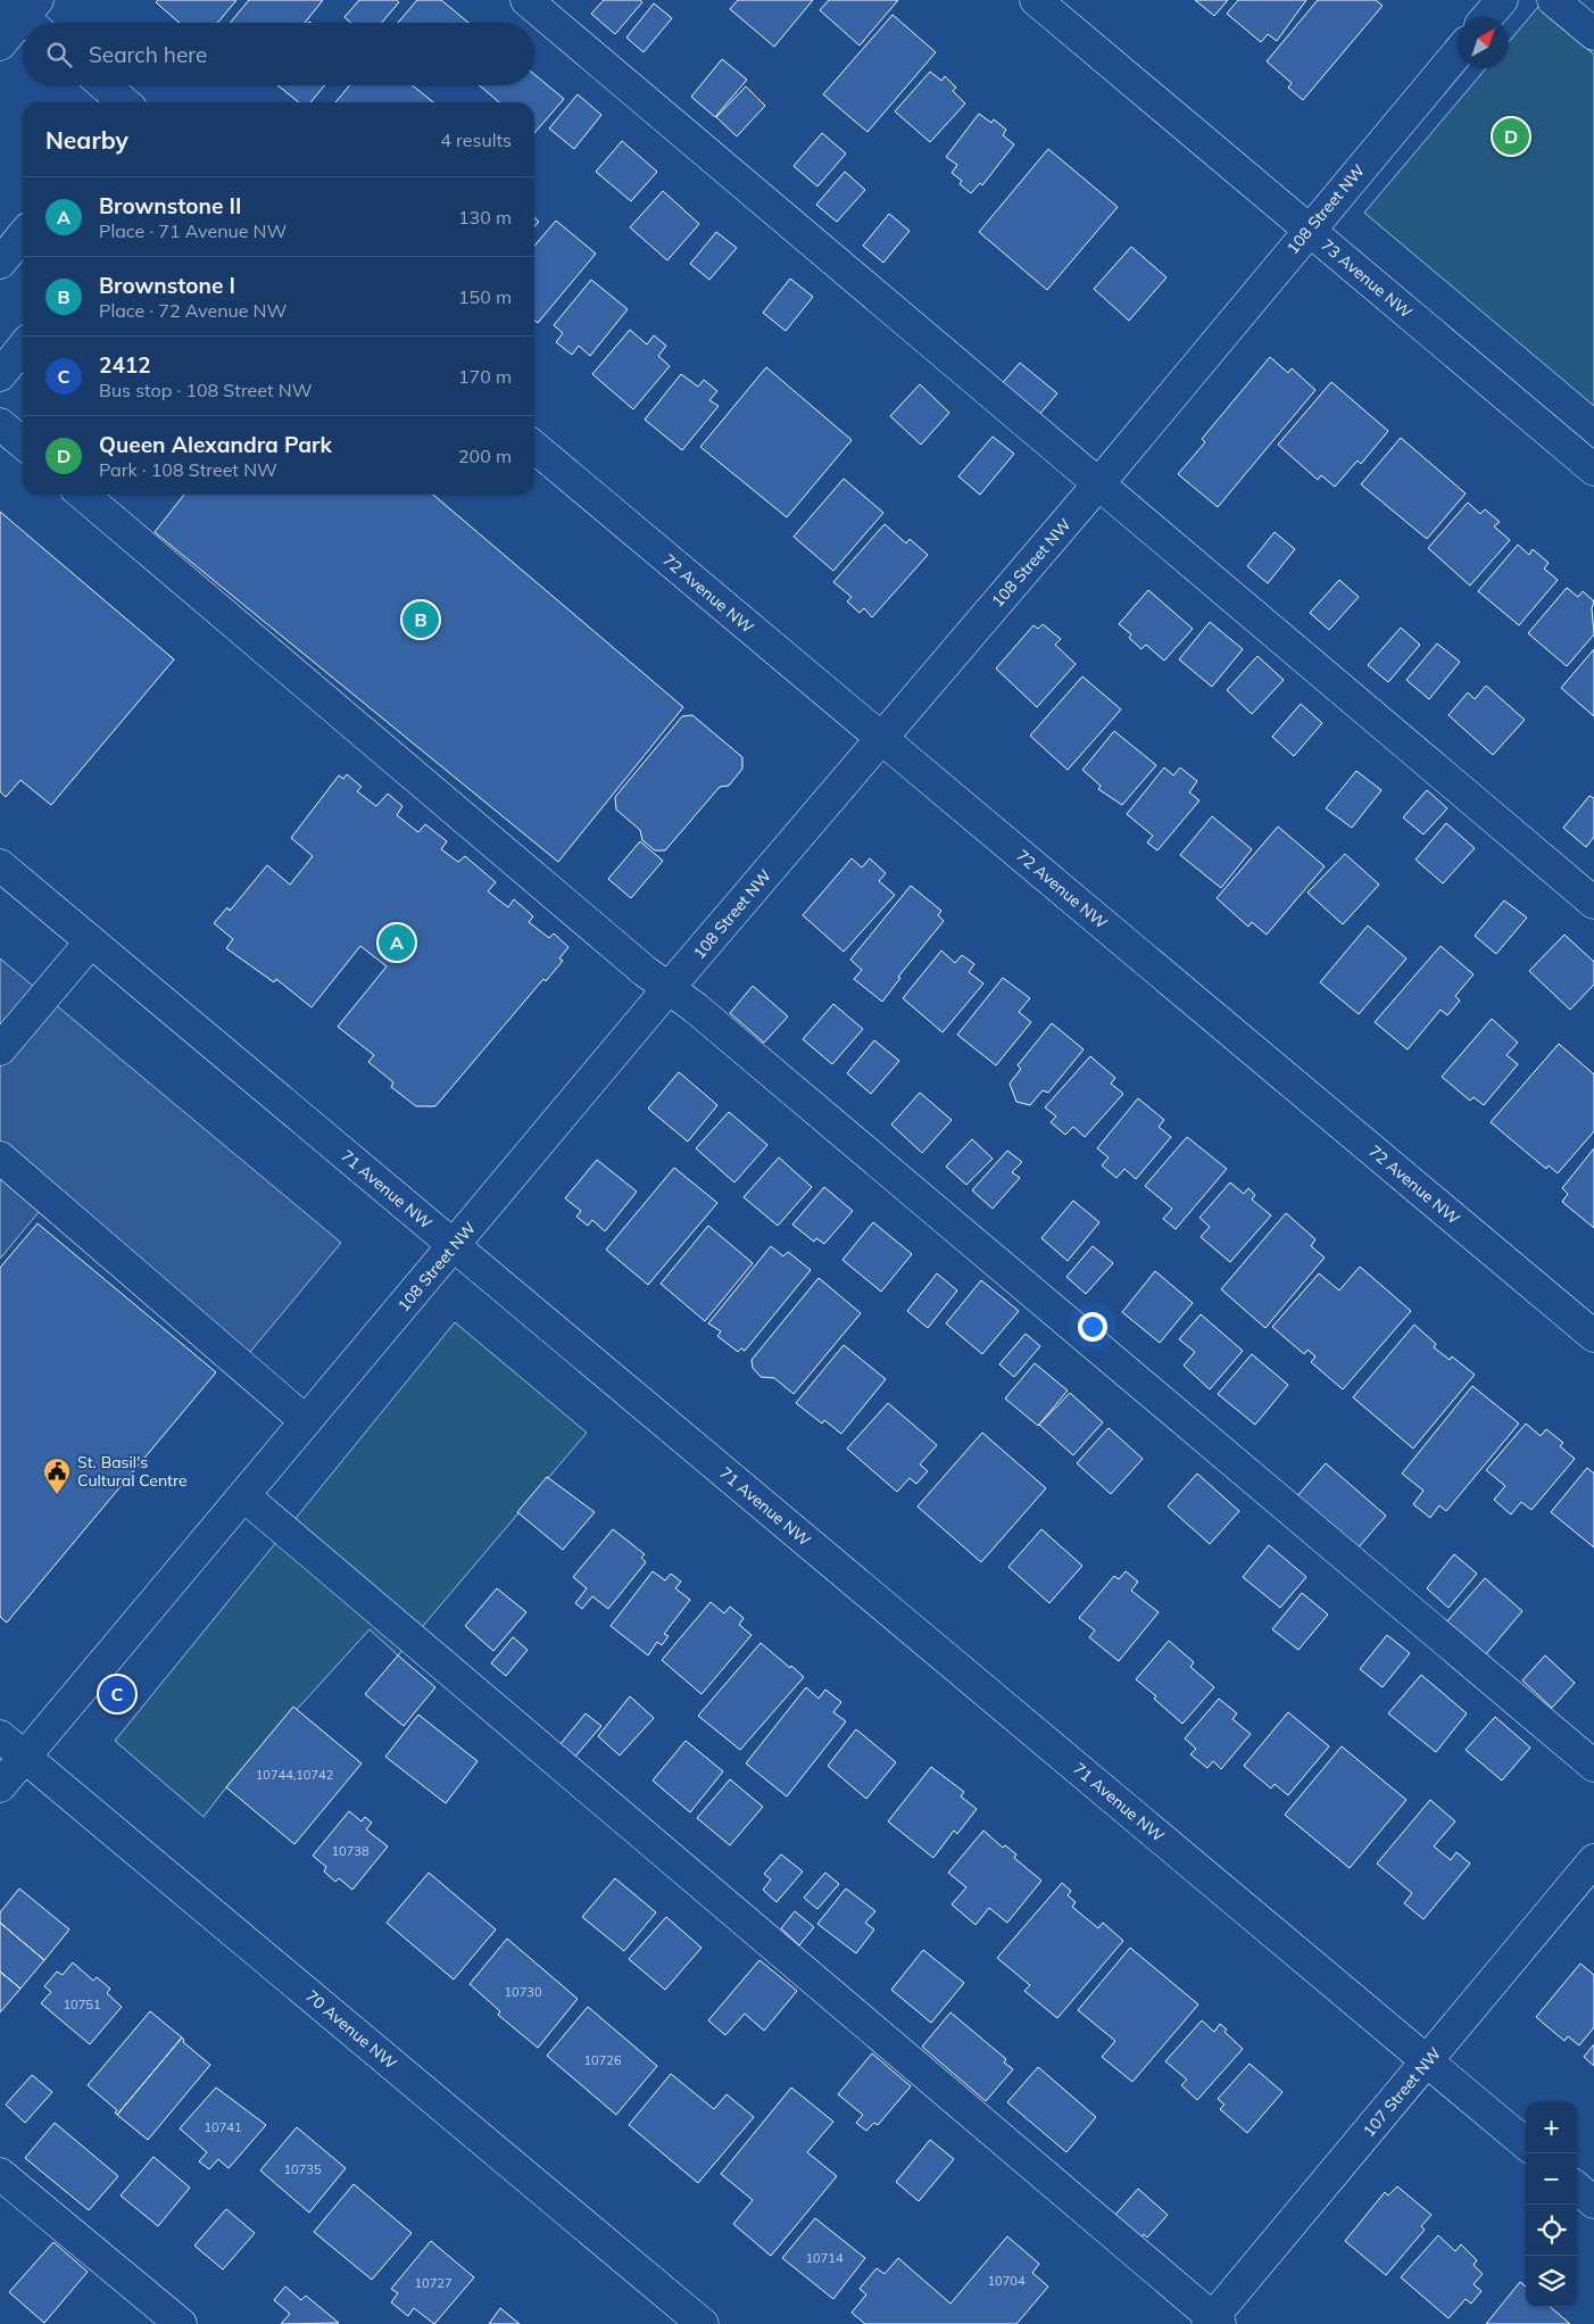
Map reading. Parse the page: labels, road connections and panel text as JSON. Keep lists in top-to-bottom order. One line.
{"streets":{"street":["108 Street NW","73 Avenue NW","72 Avenue NW","71 Avenue NW","70 Avenue NW","107 Street NW"]},"crossings":[["108 Street NW","73 Avenue NW"],["108 Street NW","72 Avenue NW"],["108 Street NW","71 Avenue NW"],["108 Street NW","70 Avenue NW"],["71 Avenue NW","107 Street NW"]],"places":{"public building":["St. Basil's Cultural Centre"]},"house_numbers":["10744,10742","10738","10730","10751","10726","10741","10735","10714","10704","10727"],"north":"top right","page":{"search":"Search here","heading":["Nearby","4 results"],"pins":["D","B","A","C"],"list":[{"mark":"A","name":"Brownstone II","note":"Place · 71 Avenue NW","value":"130 m"},{"mark":"B","name":"Brownstone I","note":"Place · 72 Avenue NW","value":"150 m"},{"mark":"C","name":"2412","note":"Bus stop · 108 Street NW","value":"170 m"},{"mark":"D","name":"Queen Alexandra Park","note":"Park · 108 Street NW","value":"200 m"}],"map_buttons":["+","−"]}}
